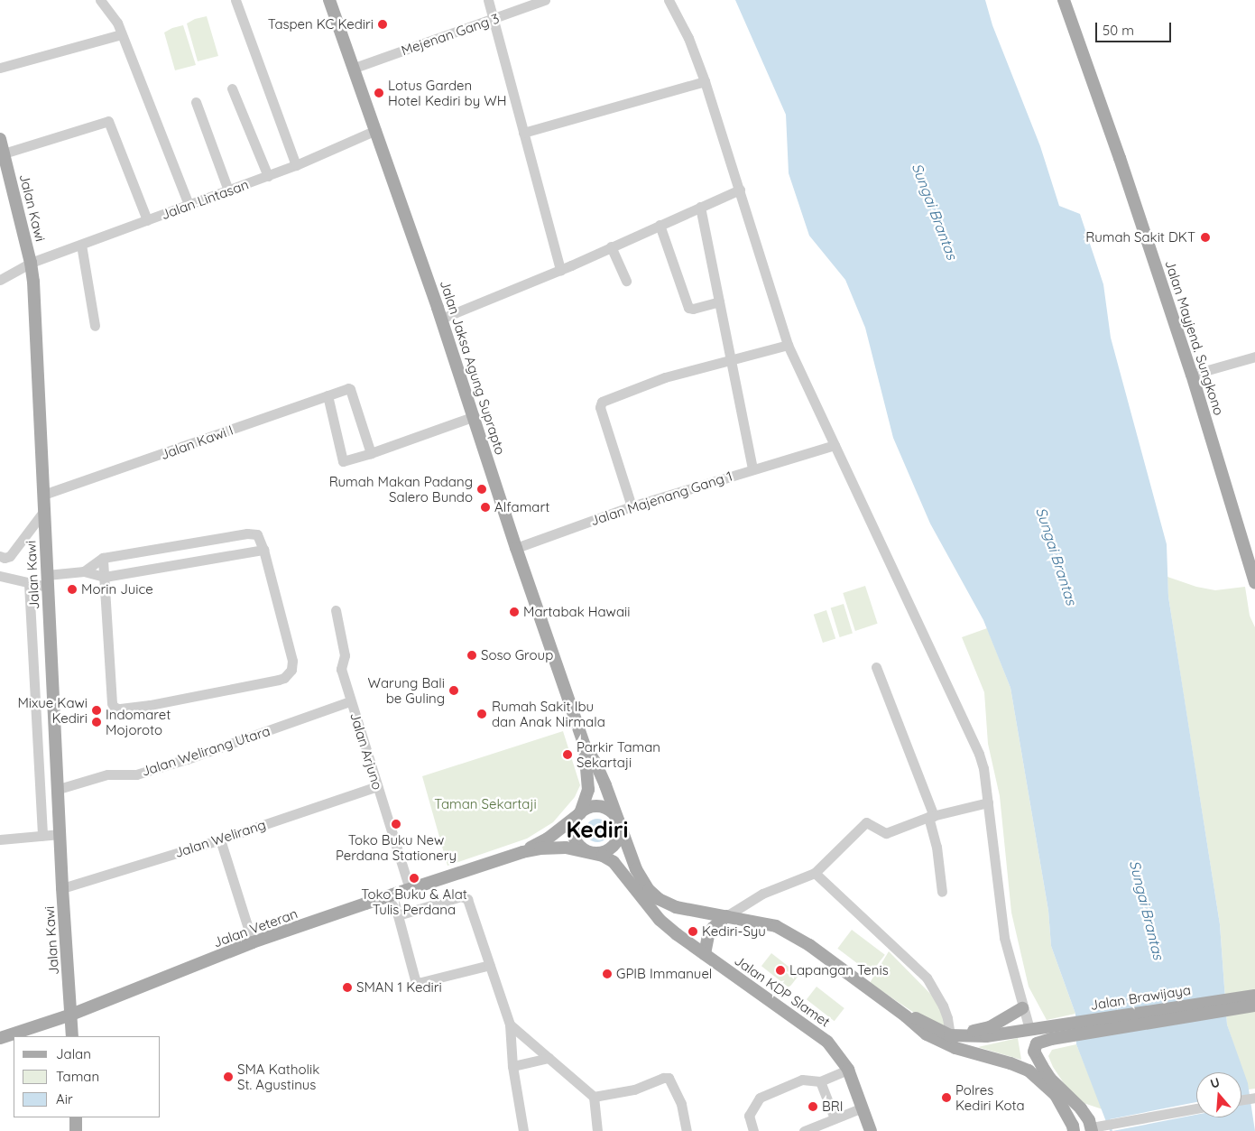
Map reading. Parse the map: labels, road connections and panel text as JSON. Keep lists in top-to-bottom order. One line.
{"streets":{"main road":["Jalan Kawi","Jalan Mayjend. Sungkono","Jalan Jaksa Agung Suprapto","Jalan Veteran","Jalan KDP Slamet","Jalan Brawijaya"],"street":["Mejenan Gang 3","Jalan Lintasan","Jalan Kawi I","Jalan Majenang Gang 1","Jalan Welirang Utara","Jalan Arjuno","Jalan Welirang"]},"crossings":[["Mejenan Gang 3","Jalan Jaksa Agung Suprapto"],["Jalan Lintasan","Jalan Kawi"],["Jalan Lintasan","Jalan Jaksa Agung Suprapto"],["Jalan Kawi","Jalan Kawi I"],["Jalan Kawi","Jalan Welirang Utara"],["Jalan Kawi","Jalan Welirang"],["Jalan Kawi","Jalan Veteran"],["Jalan Jaksa Agung Suprapto","Jalan Majenang Gang 1"],["Jalan Welirang Utara","Jalan Arjuno"],["Jalan Arjuno","Jalan Welirang"],["Jalan Arjuno","Jalan Veteran"]],"districts":["Kediri"],"water":["Sungai Brantas"],"parks":["Taman Sekartaji"],"places":["Taspen KC Kediri","Lotus Garden Hotel Kediri by WH","Rumah Sakit DKT","Rumah Makan Padang Salero Bundo","Alfamart","Morin Juice","Martabak Hawaii","Soso Group","Warung Bali be Guling","Mixue Kawi Kediri","Rumah Sakit Ibu dan Anak Nirmala","Indomaret Mojoroto","Parkir Taman Sekartaji","Toko Buku New Perdana Stationery","Toko Buku & Alat Tulis Perdana","Kediri-Syu","Lapangan Tenis","GPIB Immanuel","SMAN 1 Kediri","SMA Katholik St. Agustinus","Polres Kediri Kota","BRI"],"legend":["Jalan","Taman","Air"],"scale_bar":"50 m","north":"top"}
